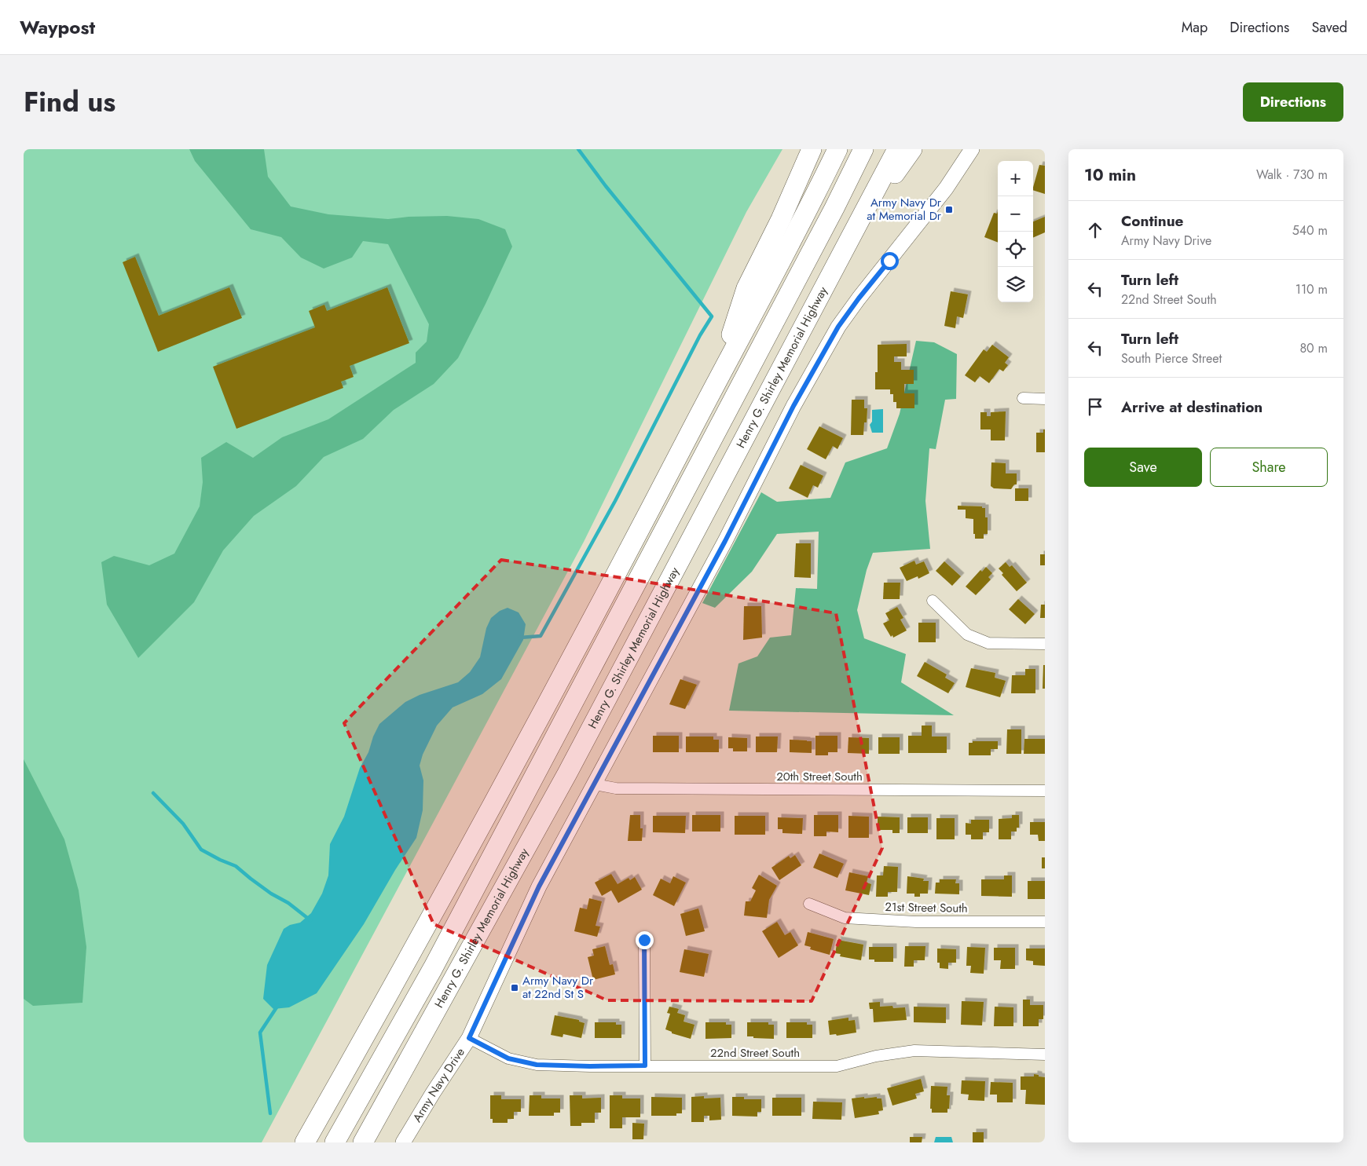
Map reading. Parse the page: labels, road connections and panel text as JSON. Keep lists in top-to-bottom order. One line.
{"streets":{"highway":["Henry G. Shirley Memorial Highway"],"street":["20th Street South","21st Street South","22nd Street South","Army Navy Drive"]},"crossings":[["20th Street South","Army Navy Drive"],["22nd Street South","Army Navy Drive"]],"places":{"transit":["Army Navy Dr at Memorial Dr","Army Navy Dr at 22nd St S"]},"page":{"header":"Waypost","nav":["Map","Directions","Saved"],"title":"Find us","buttons":["Directions",["Save","Share"]],"heading":["10 min","Walk · 730 m"],"map_buttons":["+","−"],"list":[["Continue","Army Navy Drive","540 m"],["Turn left","22nd Street South","110 m"],["Turn left","South Pierce Street","80 m"],"Arrive at destination"]}}
